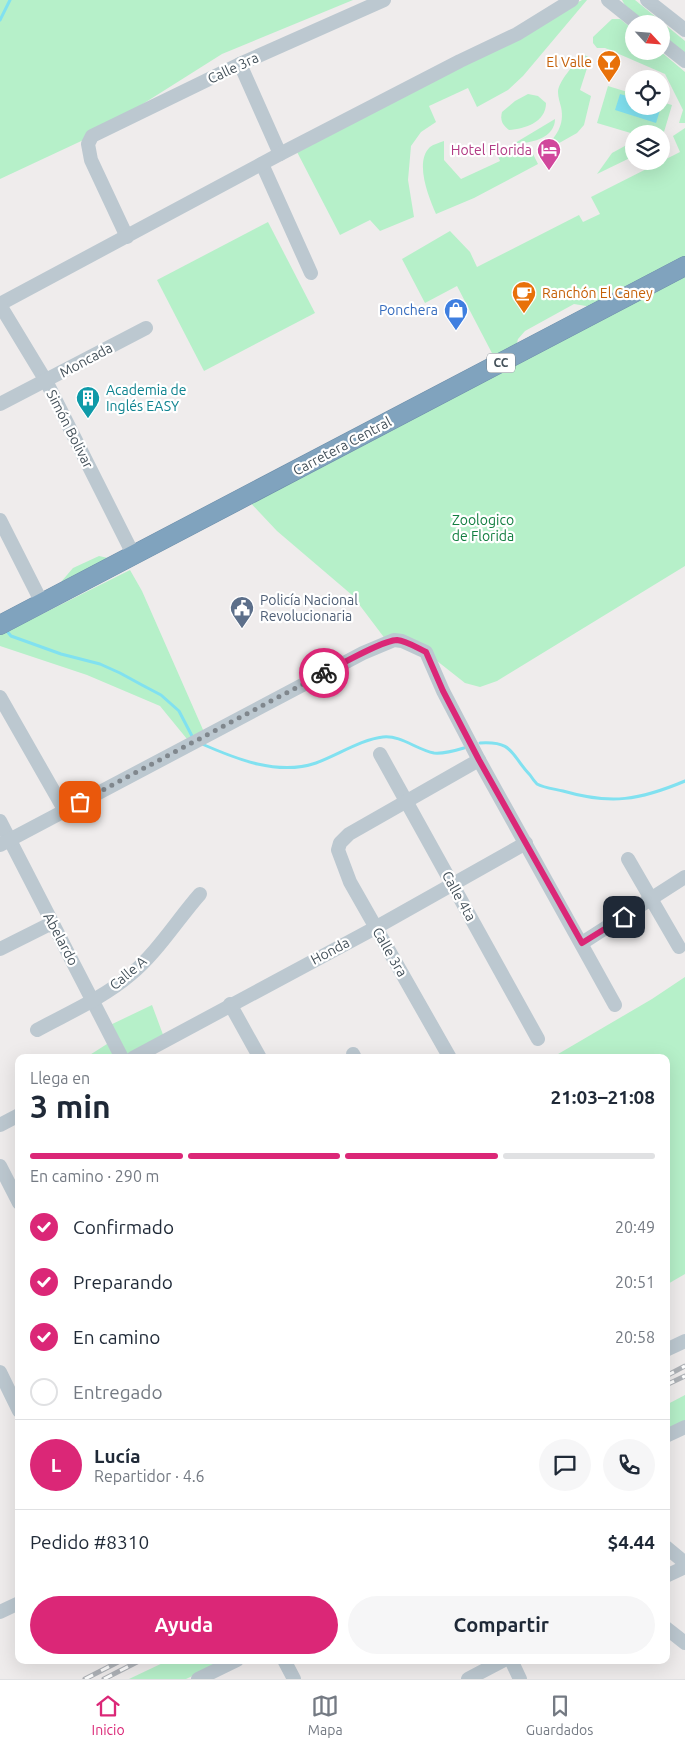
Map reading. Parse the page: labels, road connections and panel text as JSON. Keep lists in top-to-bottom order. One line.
{"streets":{"highway":["CC","Carretera Central"],"street":["Calle 3ra","Moncada","Simón Bolivar","Calle 4ta","Abelardo","Honda","Calle A"]},"crossings":[["Calle 3ra","Calle 4ta"],["Calle 3ra","Honda"],["Moncada","Simón Bolivar"],["Simón Bolivar","Carretera Central"],["Calle 4ta","Honda"],["Abelardo","Calle A"]],"parks":["Zoologico de Florida"],"places":{"bar":["El Valle"],"hotel":["Hotel Florida"],"cafe":["Ranchón El Caney"],"shop":["Ponchera"],"building":["Academia de Inglés EASY"],"public building":["Policía Nacional Revolucionaria"]},"north":"bottom right","page":{"heading":["3 min","Llega en","21:03–21:08"],"panel":["Lucía","Repartidor · 4.6","Pedido #8310","$4.44"],"bar":"En camino · 290 m","list":[["Confirmado","20:49"],["Preparando","20:51"],["En camino","20:58"],"Entregado"],"round":"L","buttons":["Ayuda","Compartir"],"tabs":["Inicio","Mapa","Guardados"]}}
